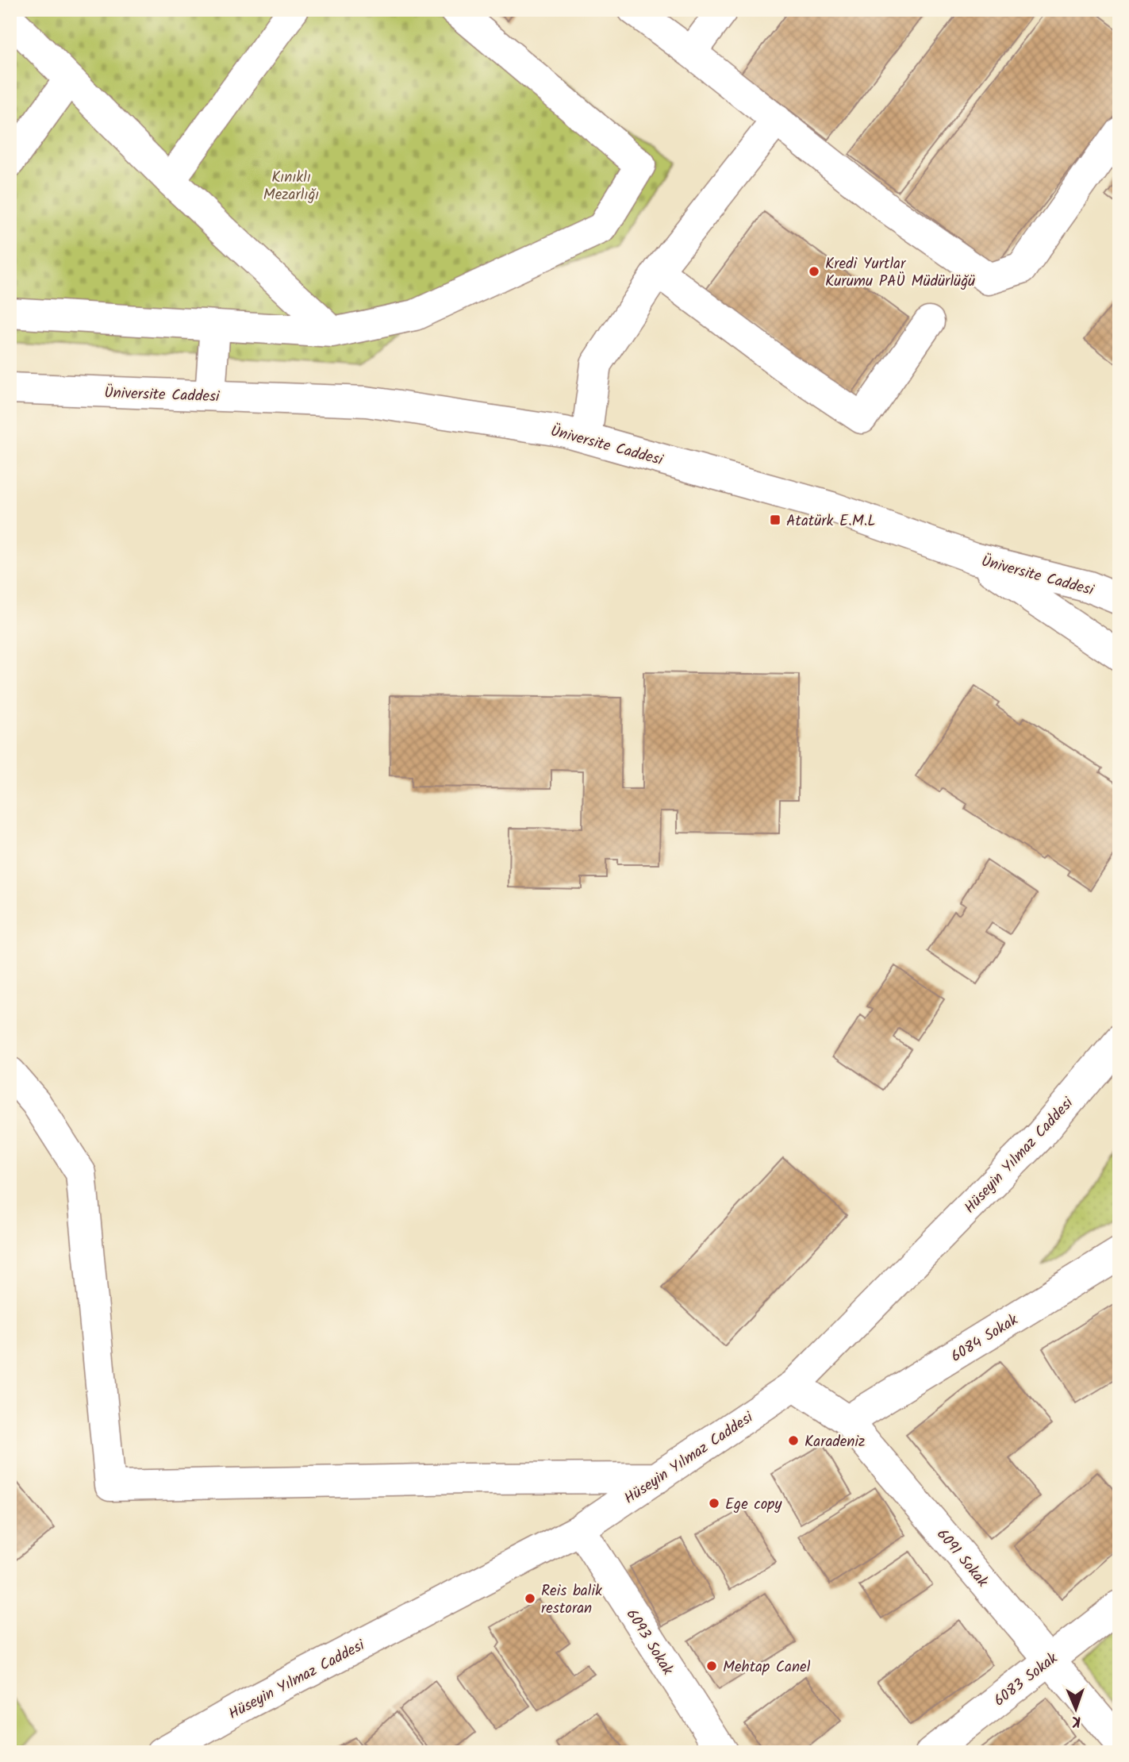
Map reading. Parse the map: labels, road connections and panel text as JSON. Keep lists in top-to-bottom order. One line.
{"streets":{"street":["Üniversite Caddesi","Hüseyin Yılmaz Caddesi","6084 Sokak","6091 Sokak","6093 Sokak","6083 Sokak"]},"crossings":[["Hüseyin Yılmaz Caddesi","6091 Sokak"],["Hüseyin Yılmaz Caddesi","6093 Sokak"],["6084 Sokak","6091 Sokak"],["6091 Sokak","6083 Sokak"]],"parks":["Kınıklı Mezarlığı"],"places":{"other":["Kredi Yurtlar Kurumu PAÜ Müdürlüğü","Karadeniz","Ege copy","Reis balik restoran","Mehtap Canel"],"transit":["Atatürk E.M.L"]},"north":"bottom"}
